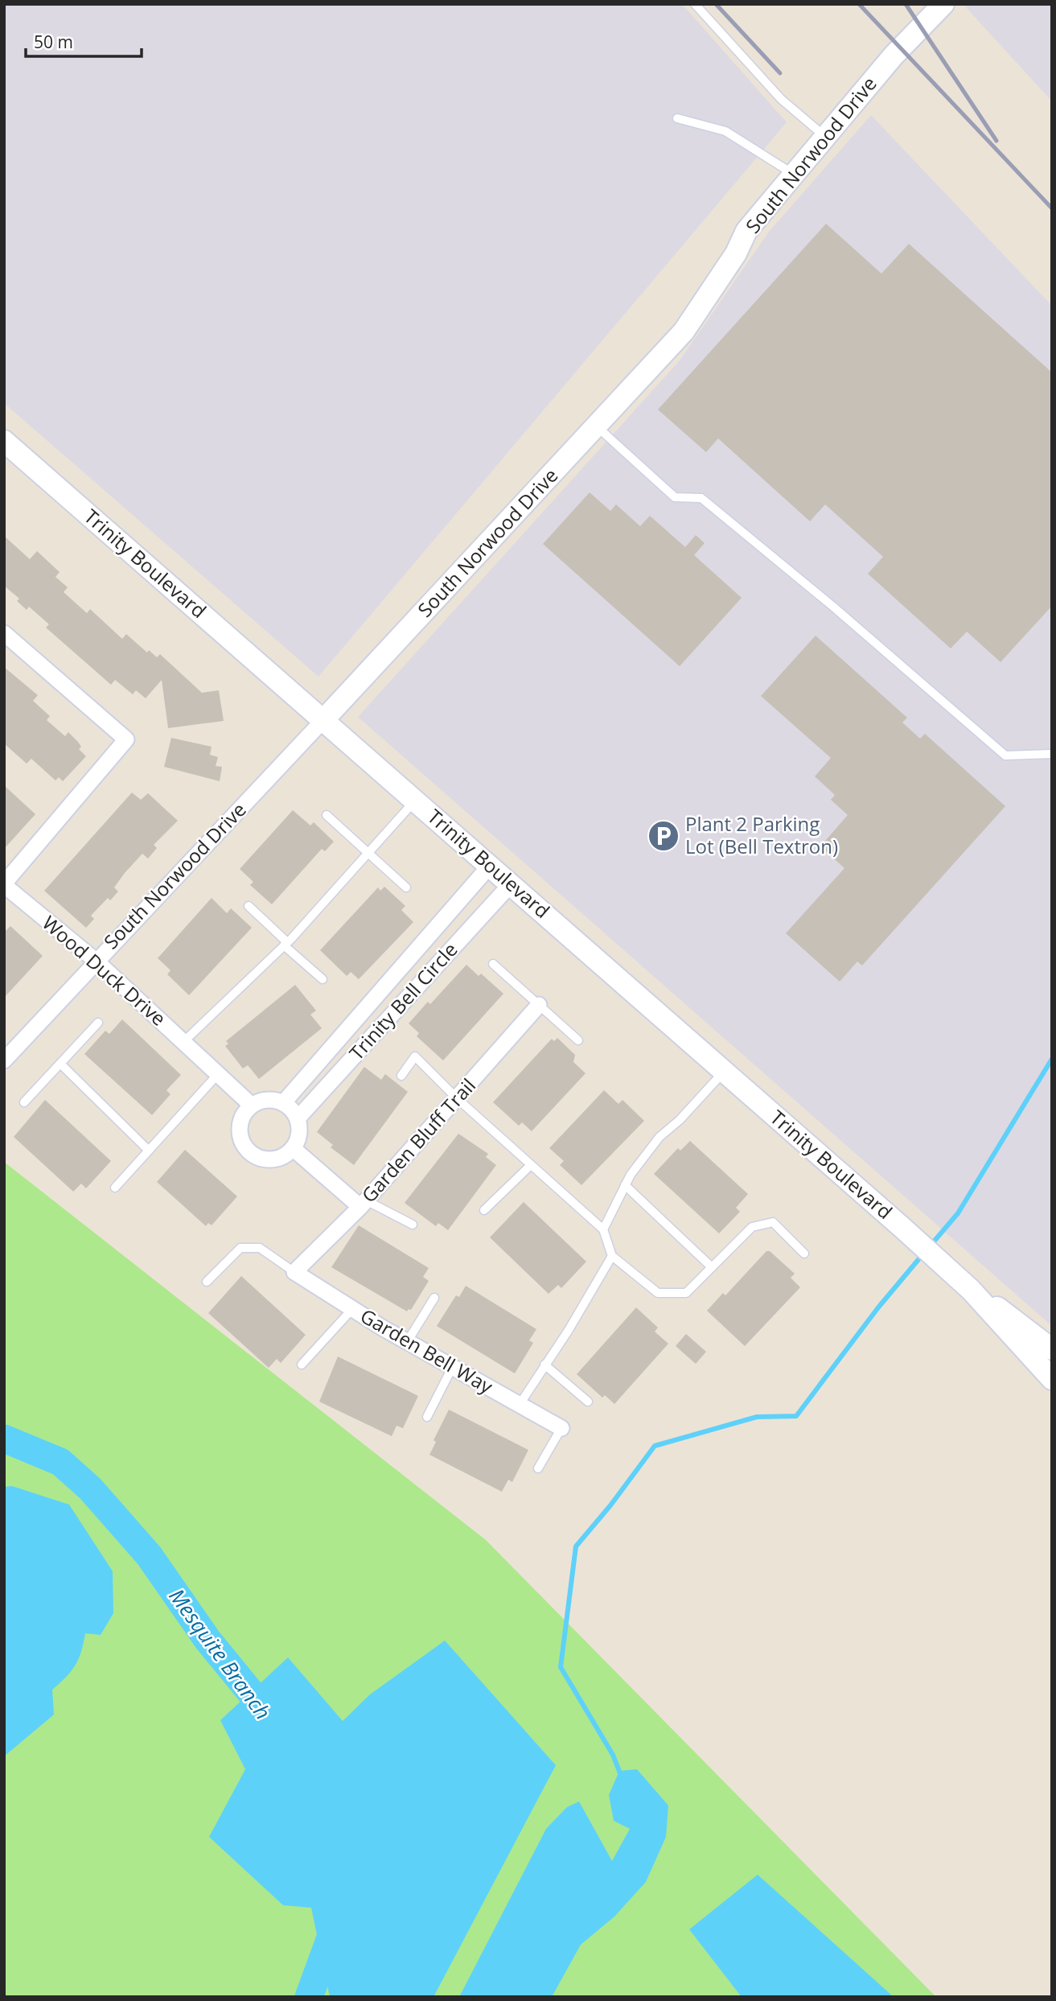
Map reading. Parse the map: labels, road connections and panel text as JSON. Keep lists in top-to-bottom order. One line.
{"streets":{"main road":["South Norwood Drive","Trinity Boulevard"],"street":["Wood Duck Drive","Trinity Bell Circle","Garden Bluff Trail","Garden Bell Way"]},"crossings":[["South Norwood Drive","Trinity Boulevard"],["South Norwood Drive","Wood Duck Drive"],["Trinity Boulevard","Trinity Bell Circle"],["Wood Duck Drive","Trinity Bell Circle"],["Garden Bluff Trail","Garden Bell Way"]],"water":["Mesquite Branch"],"places":{"parking":["Plant 2 Parking Lot (Bell Textron)"]},"scale_bar":"50 m"}
